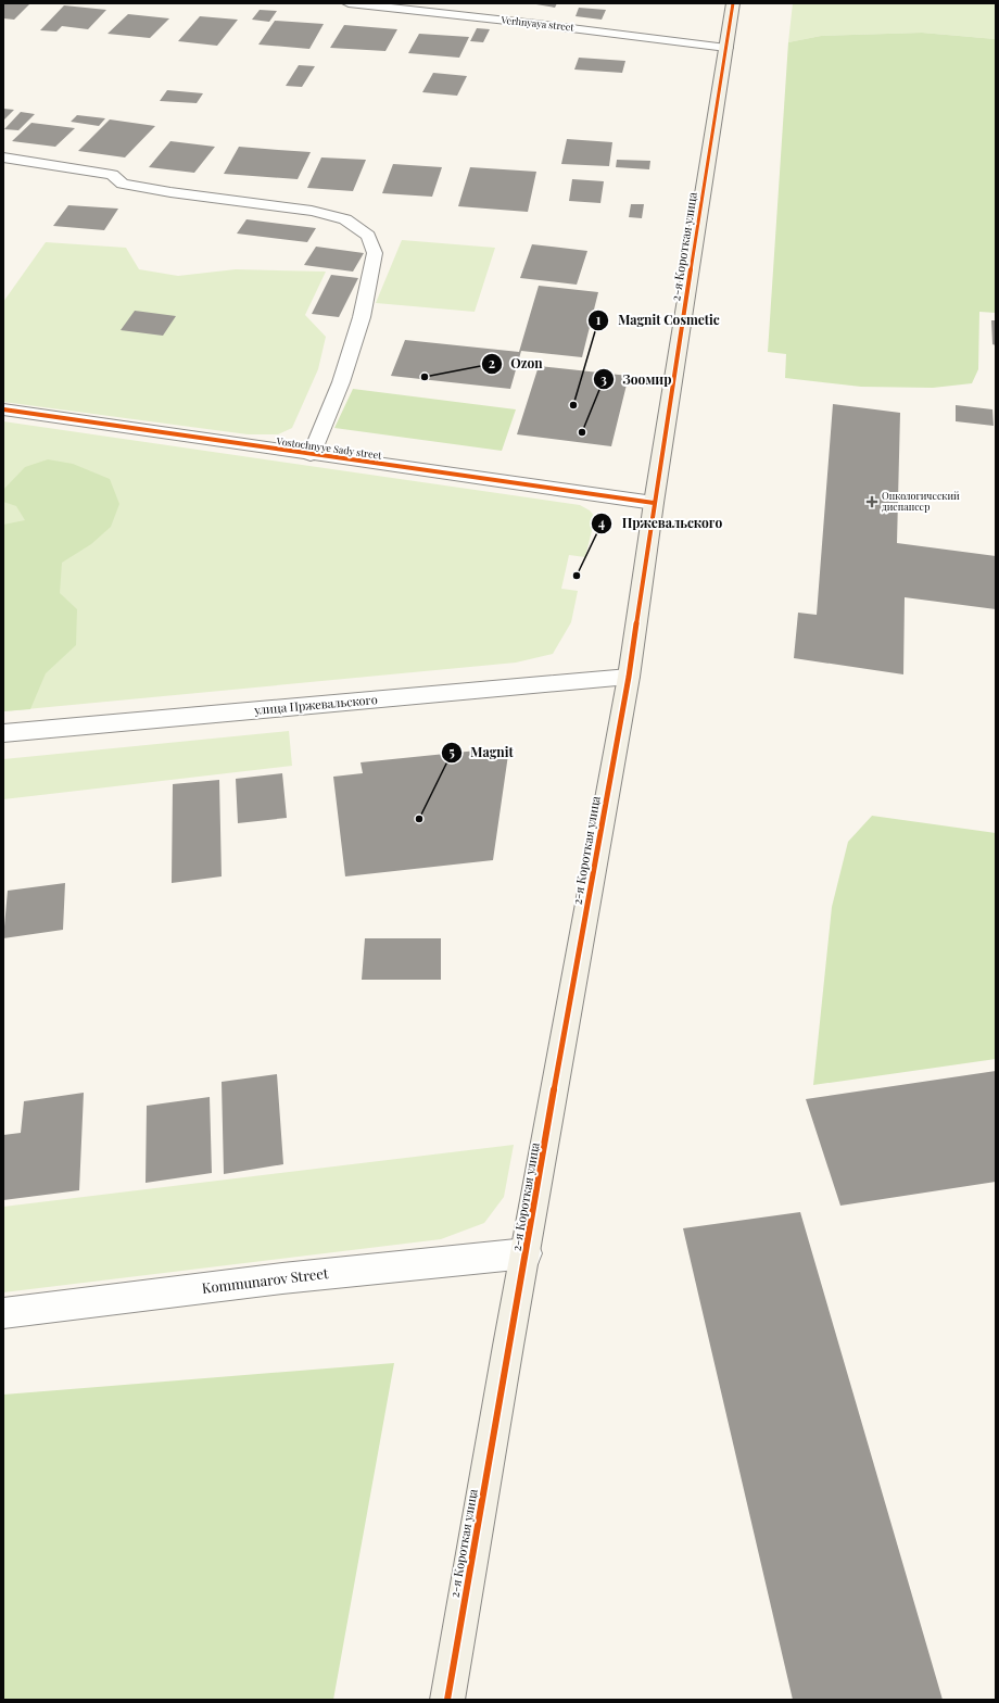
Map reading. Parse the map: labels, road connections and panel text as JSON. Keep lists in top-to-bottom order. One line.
{"streets":{"street":["Verhnyaya street","2-я Короткая улица","Vostochnyye Sady street","улица Пржевальского","Kommunarov Street"]},"crossings":[["Verhnyaya street","2-я Короткая улица"],["2-я Короткая улица","Vostochnyye Sady street"],["2-я Короткая улица","улица Пржевальского"],["2-я Короткая улица","Kommunarov Street"]],"places":{"other":["Ozon","Magnit Cosmetic","Зоомир","Пржевальского","Magnit"],"health":["Онкологический диспансер"]}}
